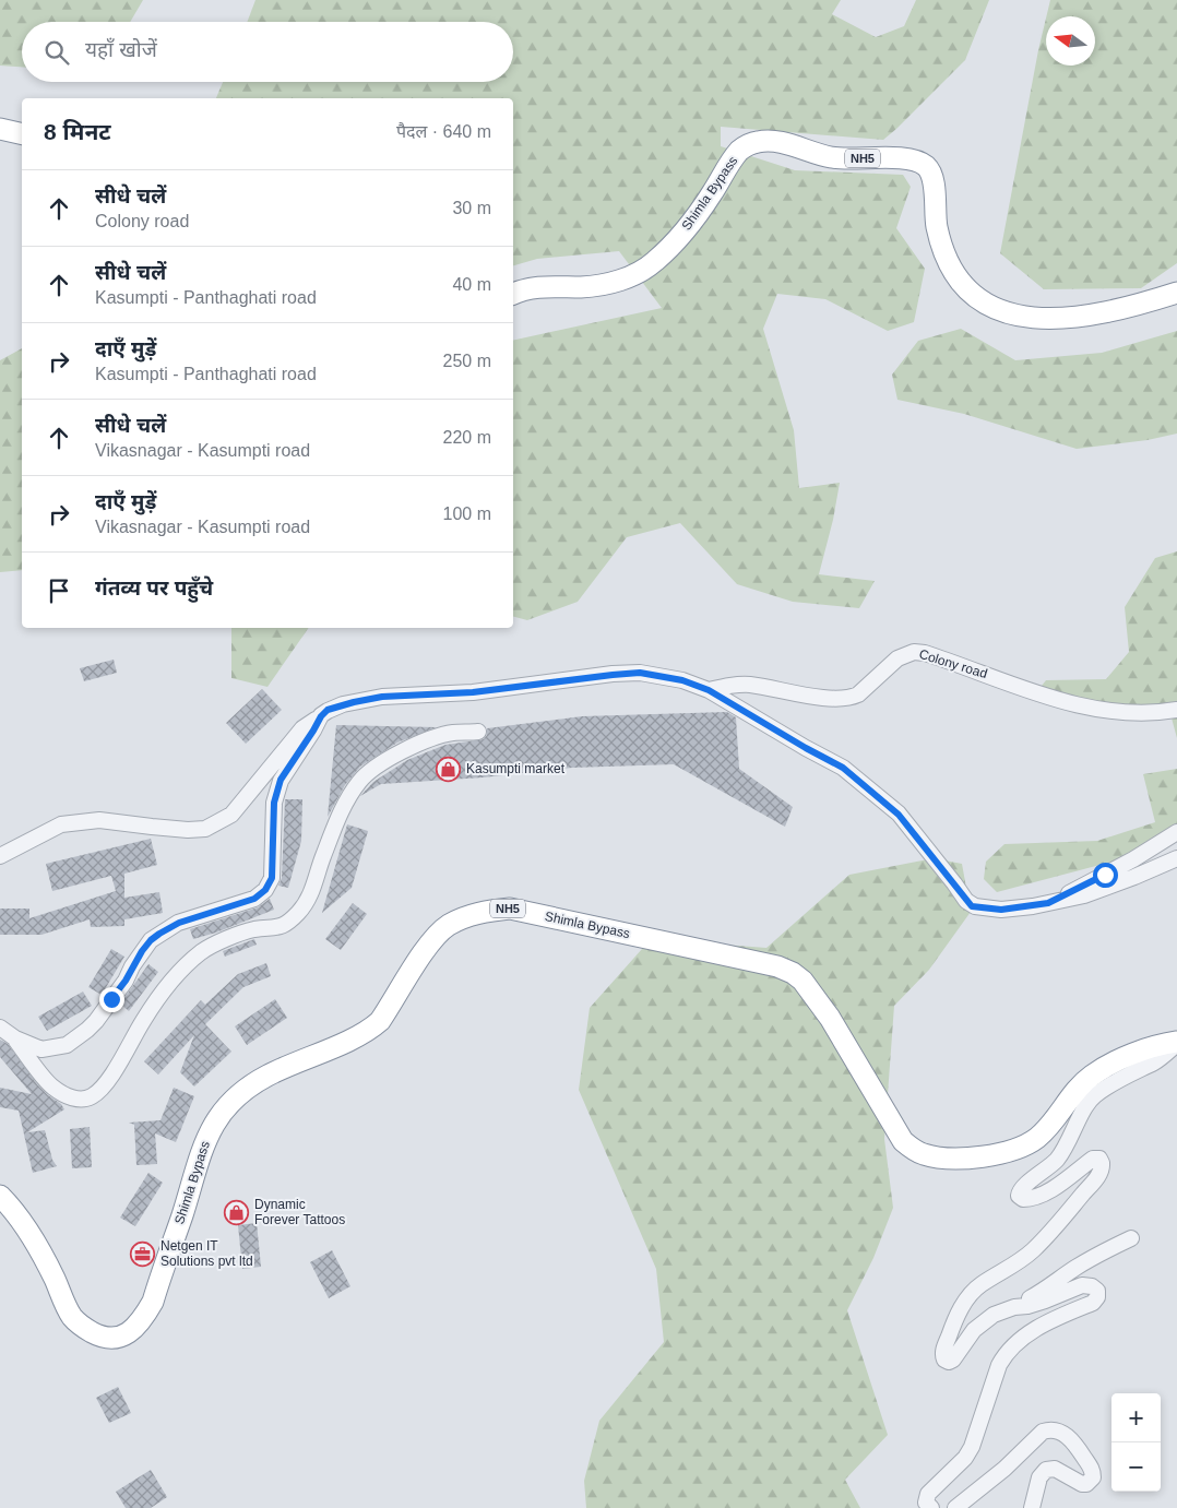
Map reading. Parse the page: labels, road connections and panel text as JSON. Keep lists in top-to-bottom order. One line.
{"streets":{"highway":["NH5","Shimla Bypass"],"street":["Colony road"]},"places":{"shop":["Kasumpti market","Dynamic Forever Tattoos"],"office":["Netgen IT Solutions pvt ltd"]},"north":"left","page":{"search":"यहाँ खोजें","heading":["8 मिनट","पैदल · 640 m"],"list":[["सीधे चलें","Colony road","30 m"],["सीधे चलें","Kasumpti - Panthaghati road","40 m"],["दाएँ मुड़ें","Kasumpti - Panthaghati road","250 m"],["सीधे चलें","Vikasnagar - Kasumpti road","220 m"],["दाएँ मुड़ें","Vikasnagar - Kasumpti road","100 m"],"गंतव्य पर पहुँचे"],"map_buttons":["+","−"]}}
